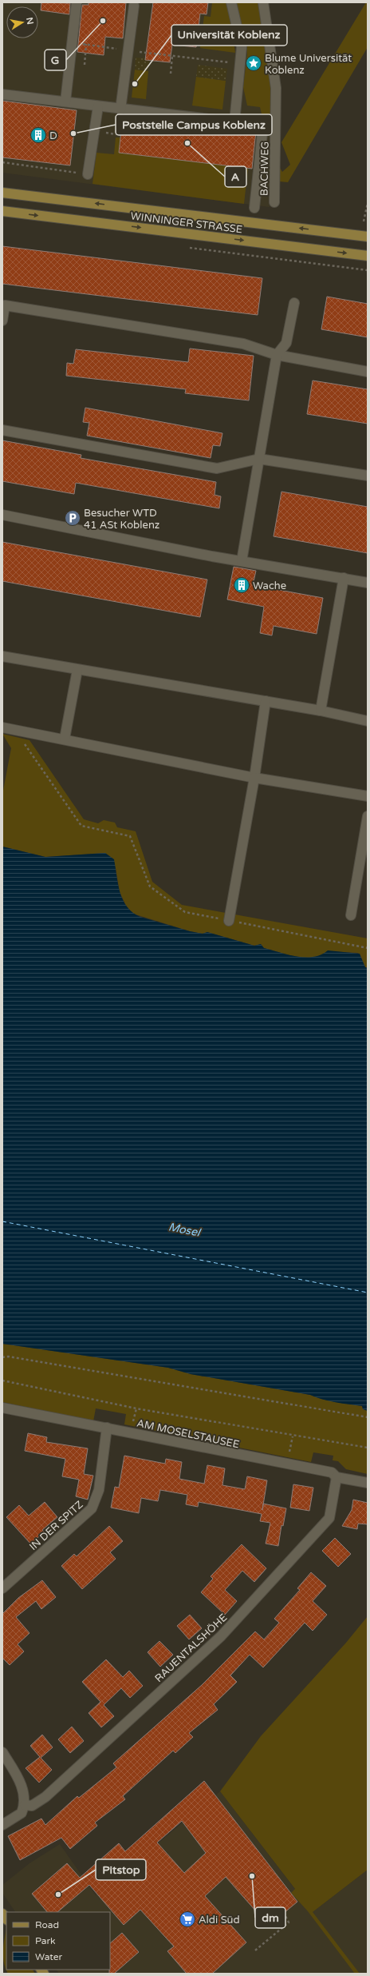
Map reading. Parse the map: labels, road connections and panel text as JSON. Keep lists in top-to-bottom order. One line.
{"streets":{"main road":["WINNINGER STRASSE"],"street":["BACHWEG","AM MOSELSTAUSEE","IN DER SPITZ","RAUENTALSHÖHE"]},"crossings":[["AM MOSELSTAUSEE","IN DER SPITZ"],["AM MOSELSTAUSEE","RAUENTALSHÖHE"]],"water":["Mosel"],"places":{"other":["G","Universität Koblenz","Poststelle Campus Koblenz","A","dm","Pitstop"],"place":["Blume Universität Koblenz"],"building":["D","Wache"],"parking":["Besucher WTD 41 ASt Koblenz"],"supermarket":["Aldi Süd"]},"legend":["Road","Park","Water"],"north":"right"}
